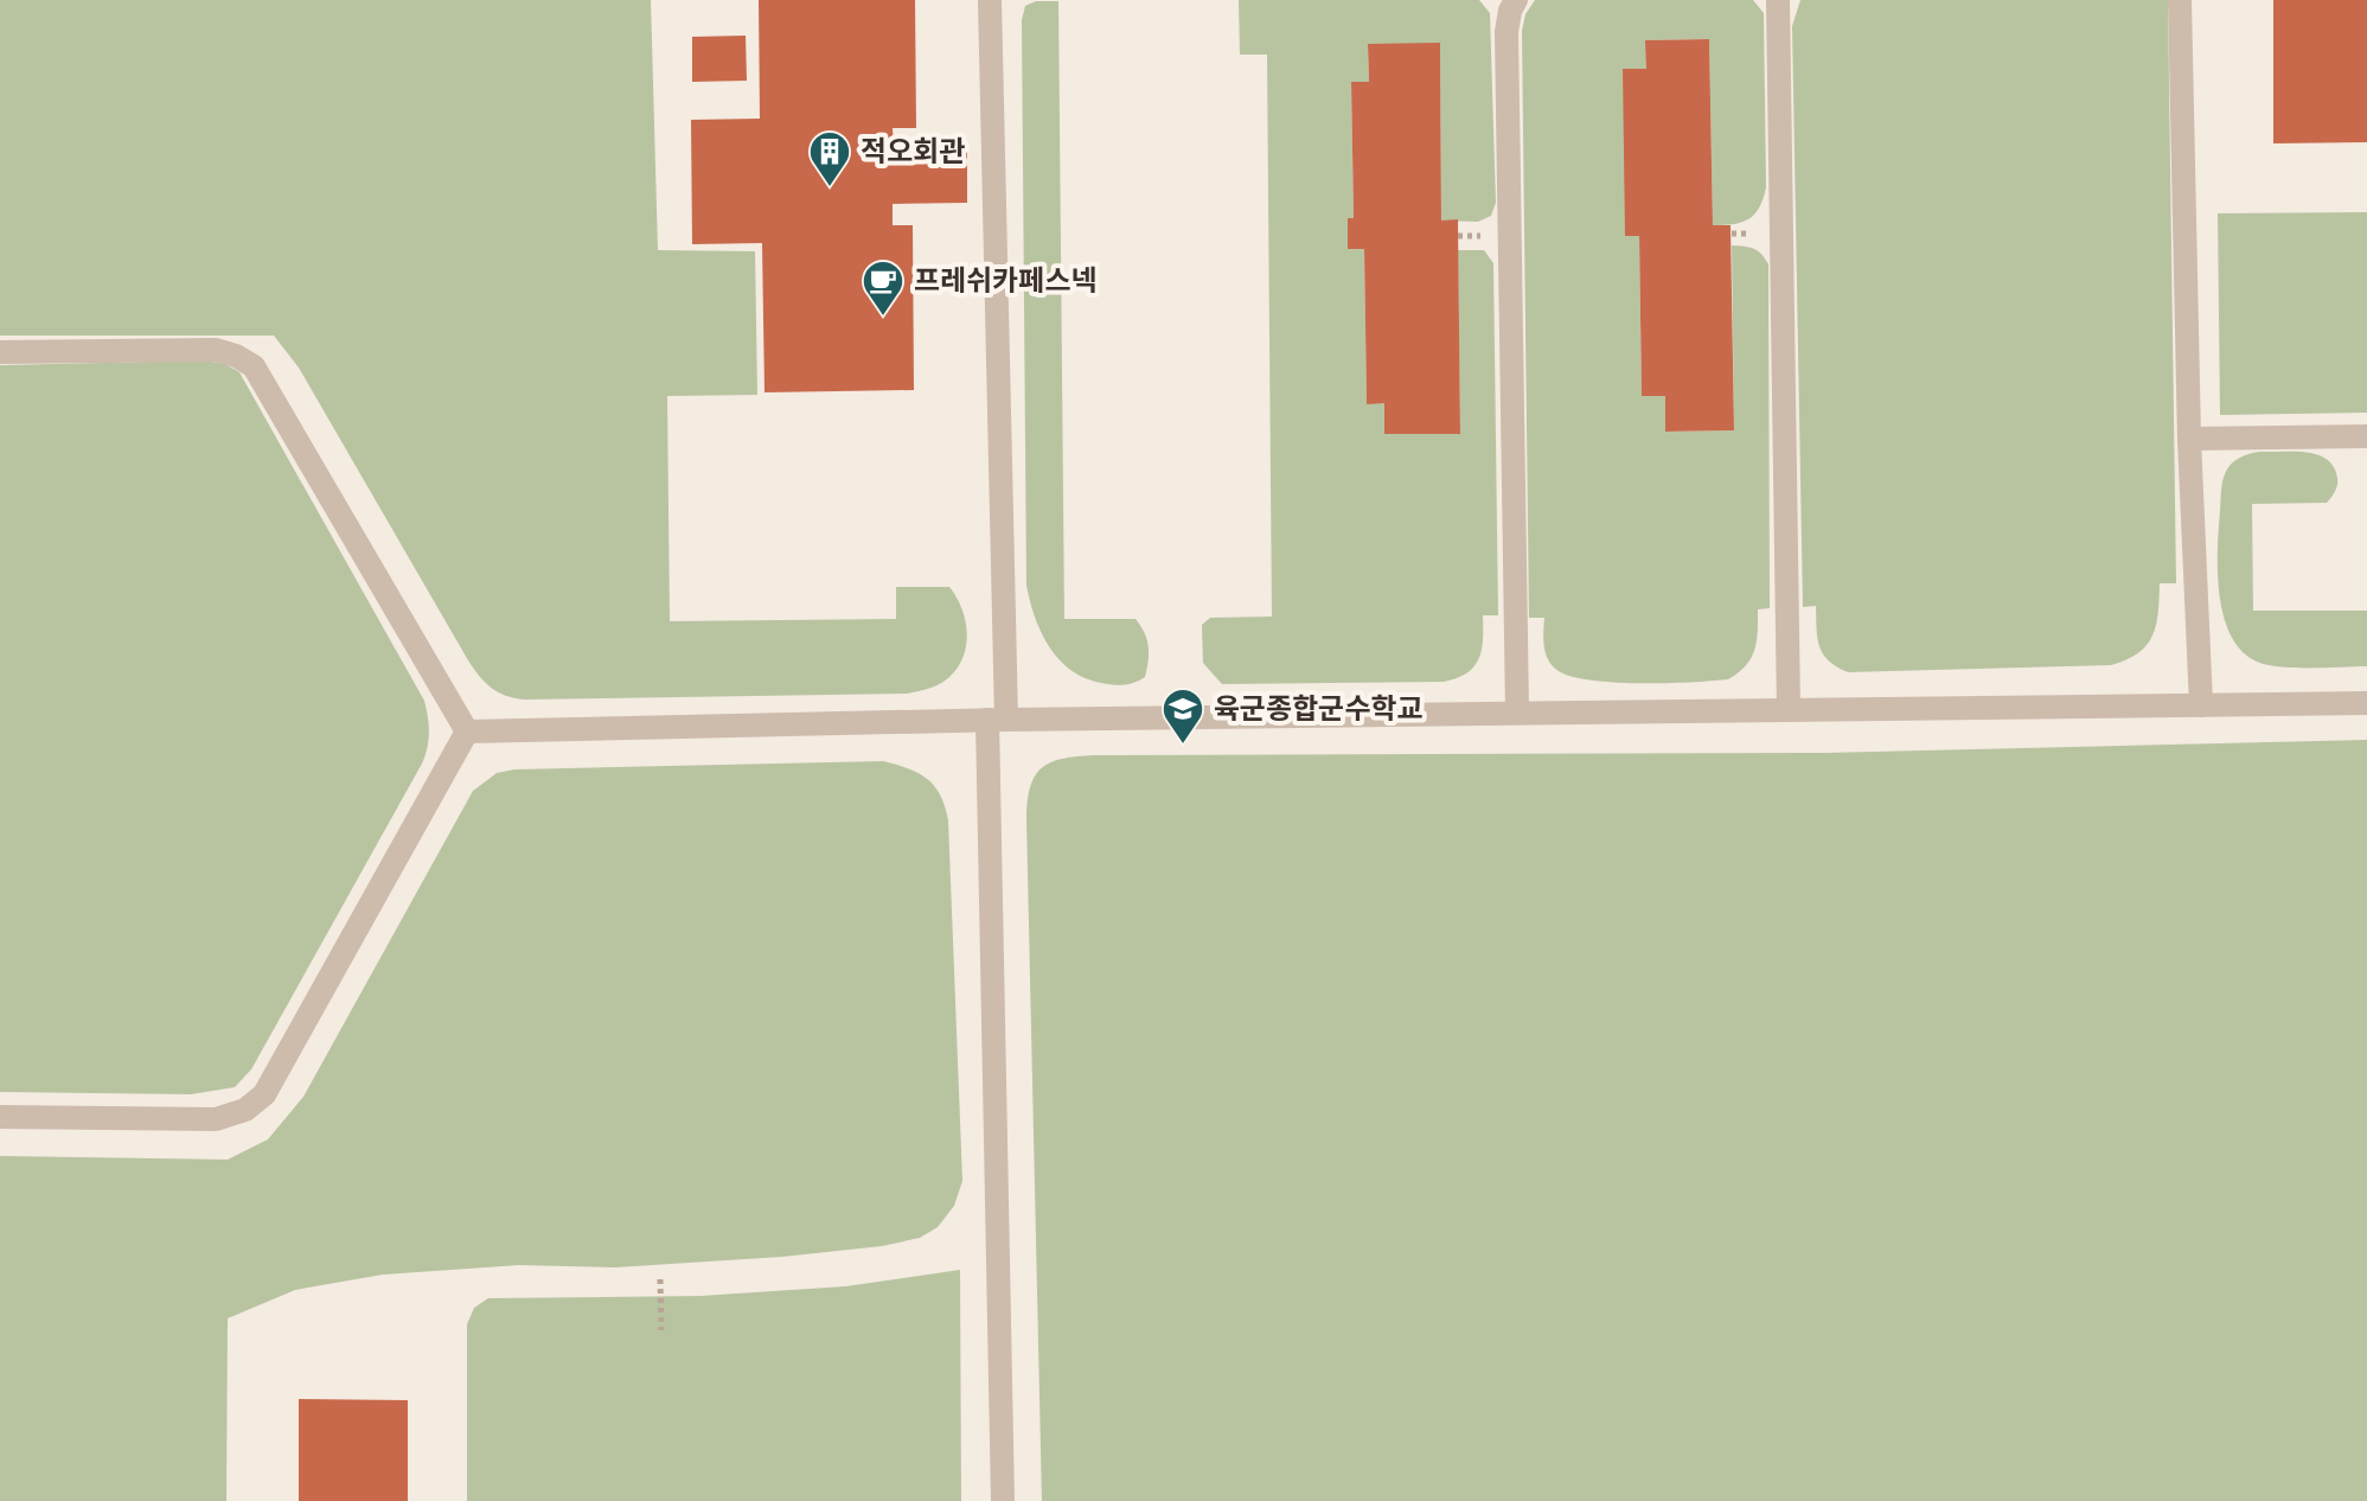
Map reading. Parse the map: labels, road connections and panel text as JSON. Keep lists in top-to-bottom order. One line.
{"places":{"building":["적오회관"],"cafe":["프레쉬카페스넥"],"school or university":["육군종합군수학교"]}}
